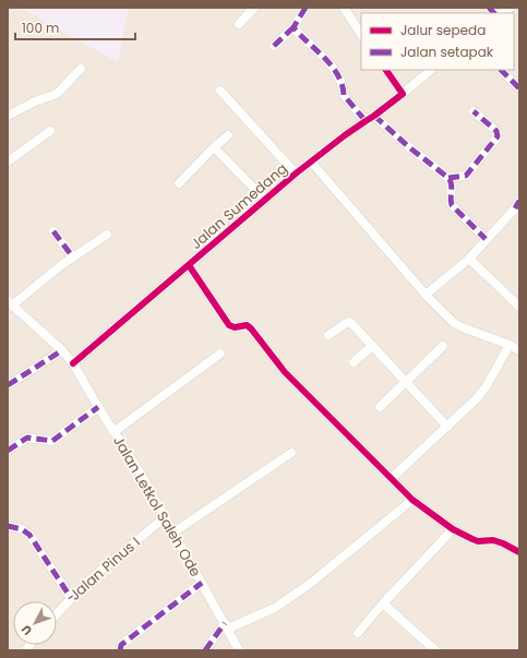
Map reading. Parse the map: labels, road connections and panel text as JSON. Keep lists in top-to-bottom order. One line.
{"streets":{"street":["Jalan Sumedang","Jalan Letkol Saleh Ode","Jalan Pinus I"]},"crossings":[["Jalan Sumedang","Jalan Letkol Saleh Ode"],["Jalan Letkol Saleh Ode","Jalan Pinus I"]],"legend":["Jalur sepeda","Jalan setapak"],"scale_bar":"100 m","north":"bottom left"}
